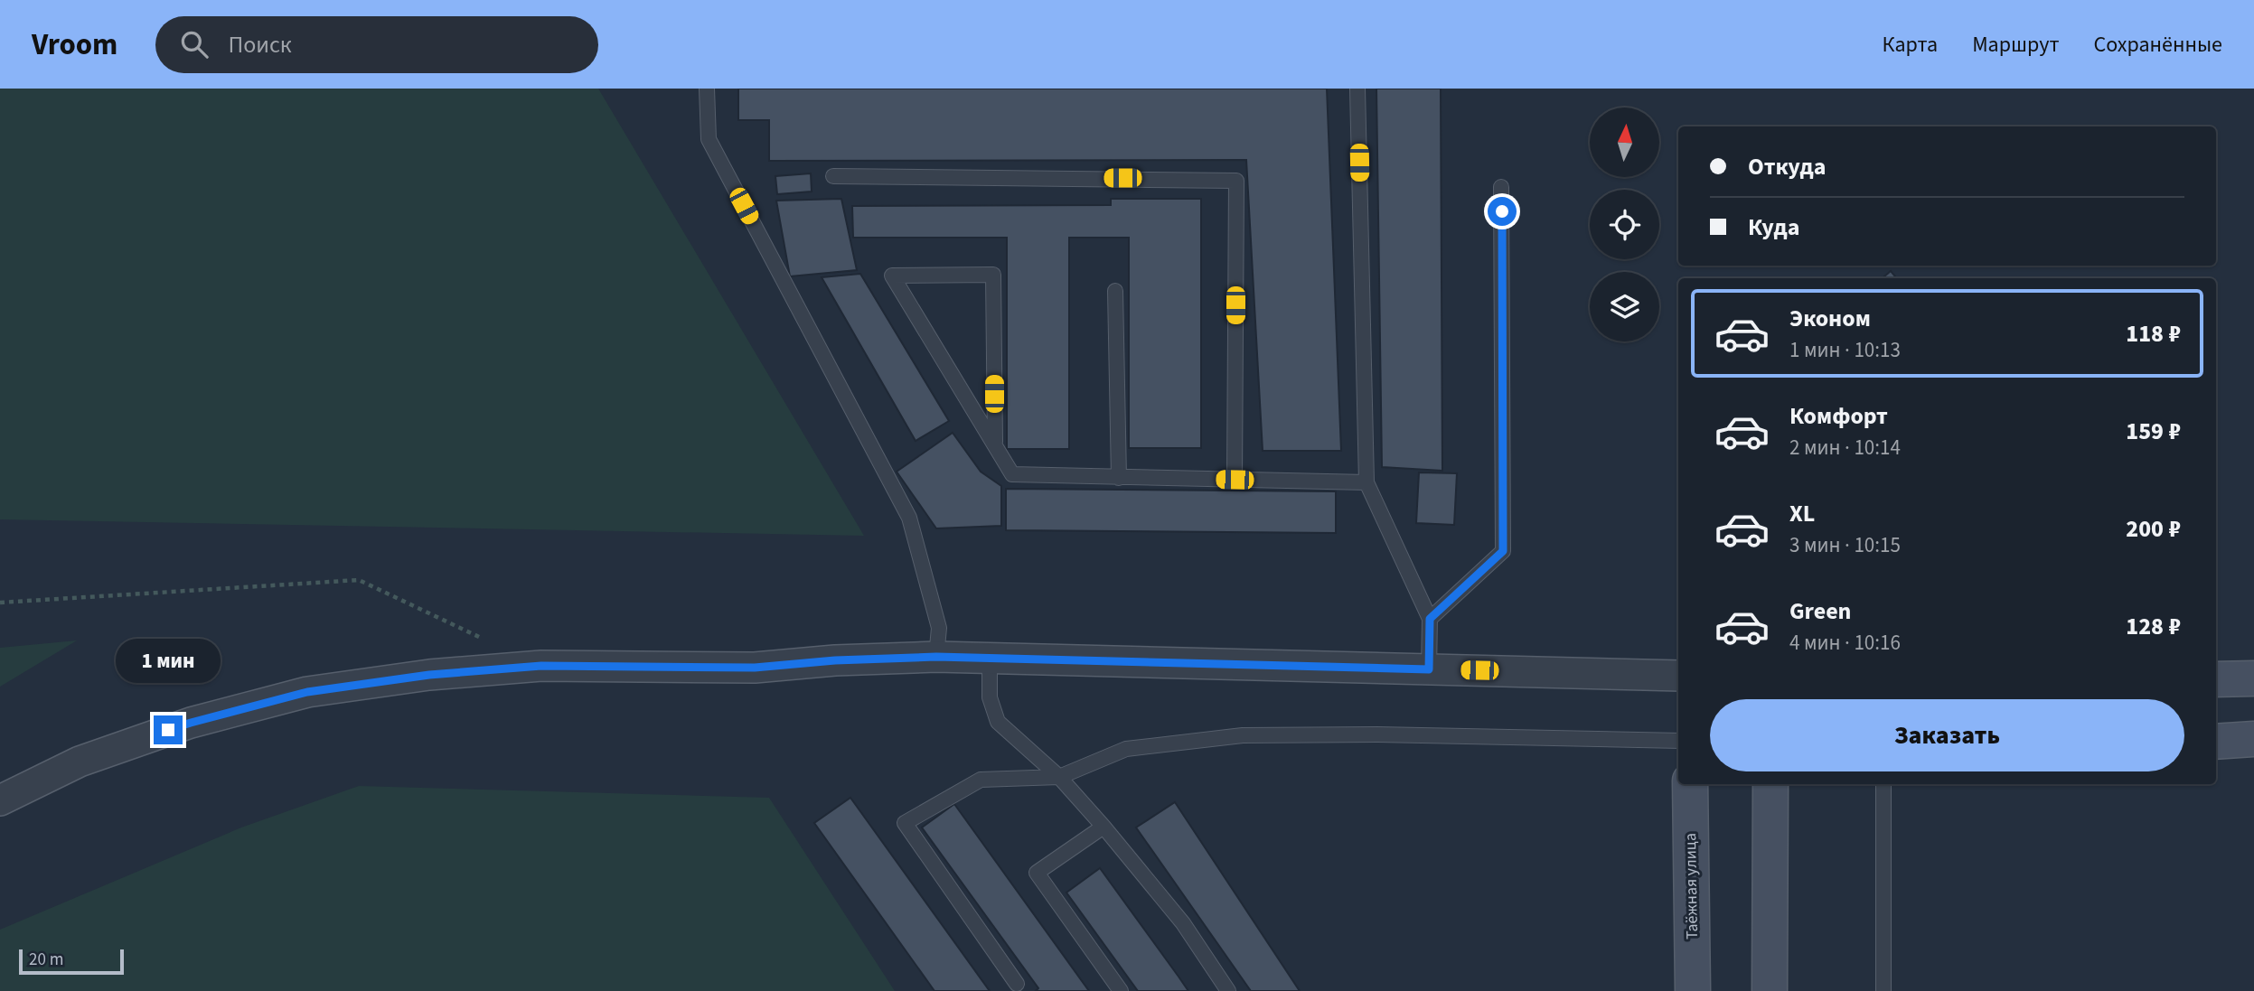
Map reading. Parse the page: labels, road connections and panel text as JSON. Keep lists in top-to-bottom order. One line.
{"streets":{"street":["Таёжная улица"]},"scale_bar":"20 m","north":"top","page":{"header":"Vroom","search":"Поиск","nav":["Карта","Маршрут","Сохранённые"],"banner":["Откуда","Куда"],"list":[{"name":"Эконом","note":"1 мин · 10:13","value":"118 ₽"},{"name":"Комфорт","note":"2 мин · 10:14","value":"159 ₽"},{"name":"XL","note":"3 мин · 10:15","value":"200 ₽"},{"name":"Green","note":"4 мин · 10:16","value":"128 ₽"}],"bubble":"1 мин","buttons":"Заказать","scale":"20 m"}}
